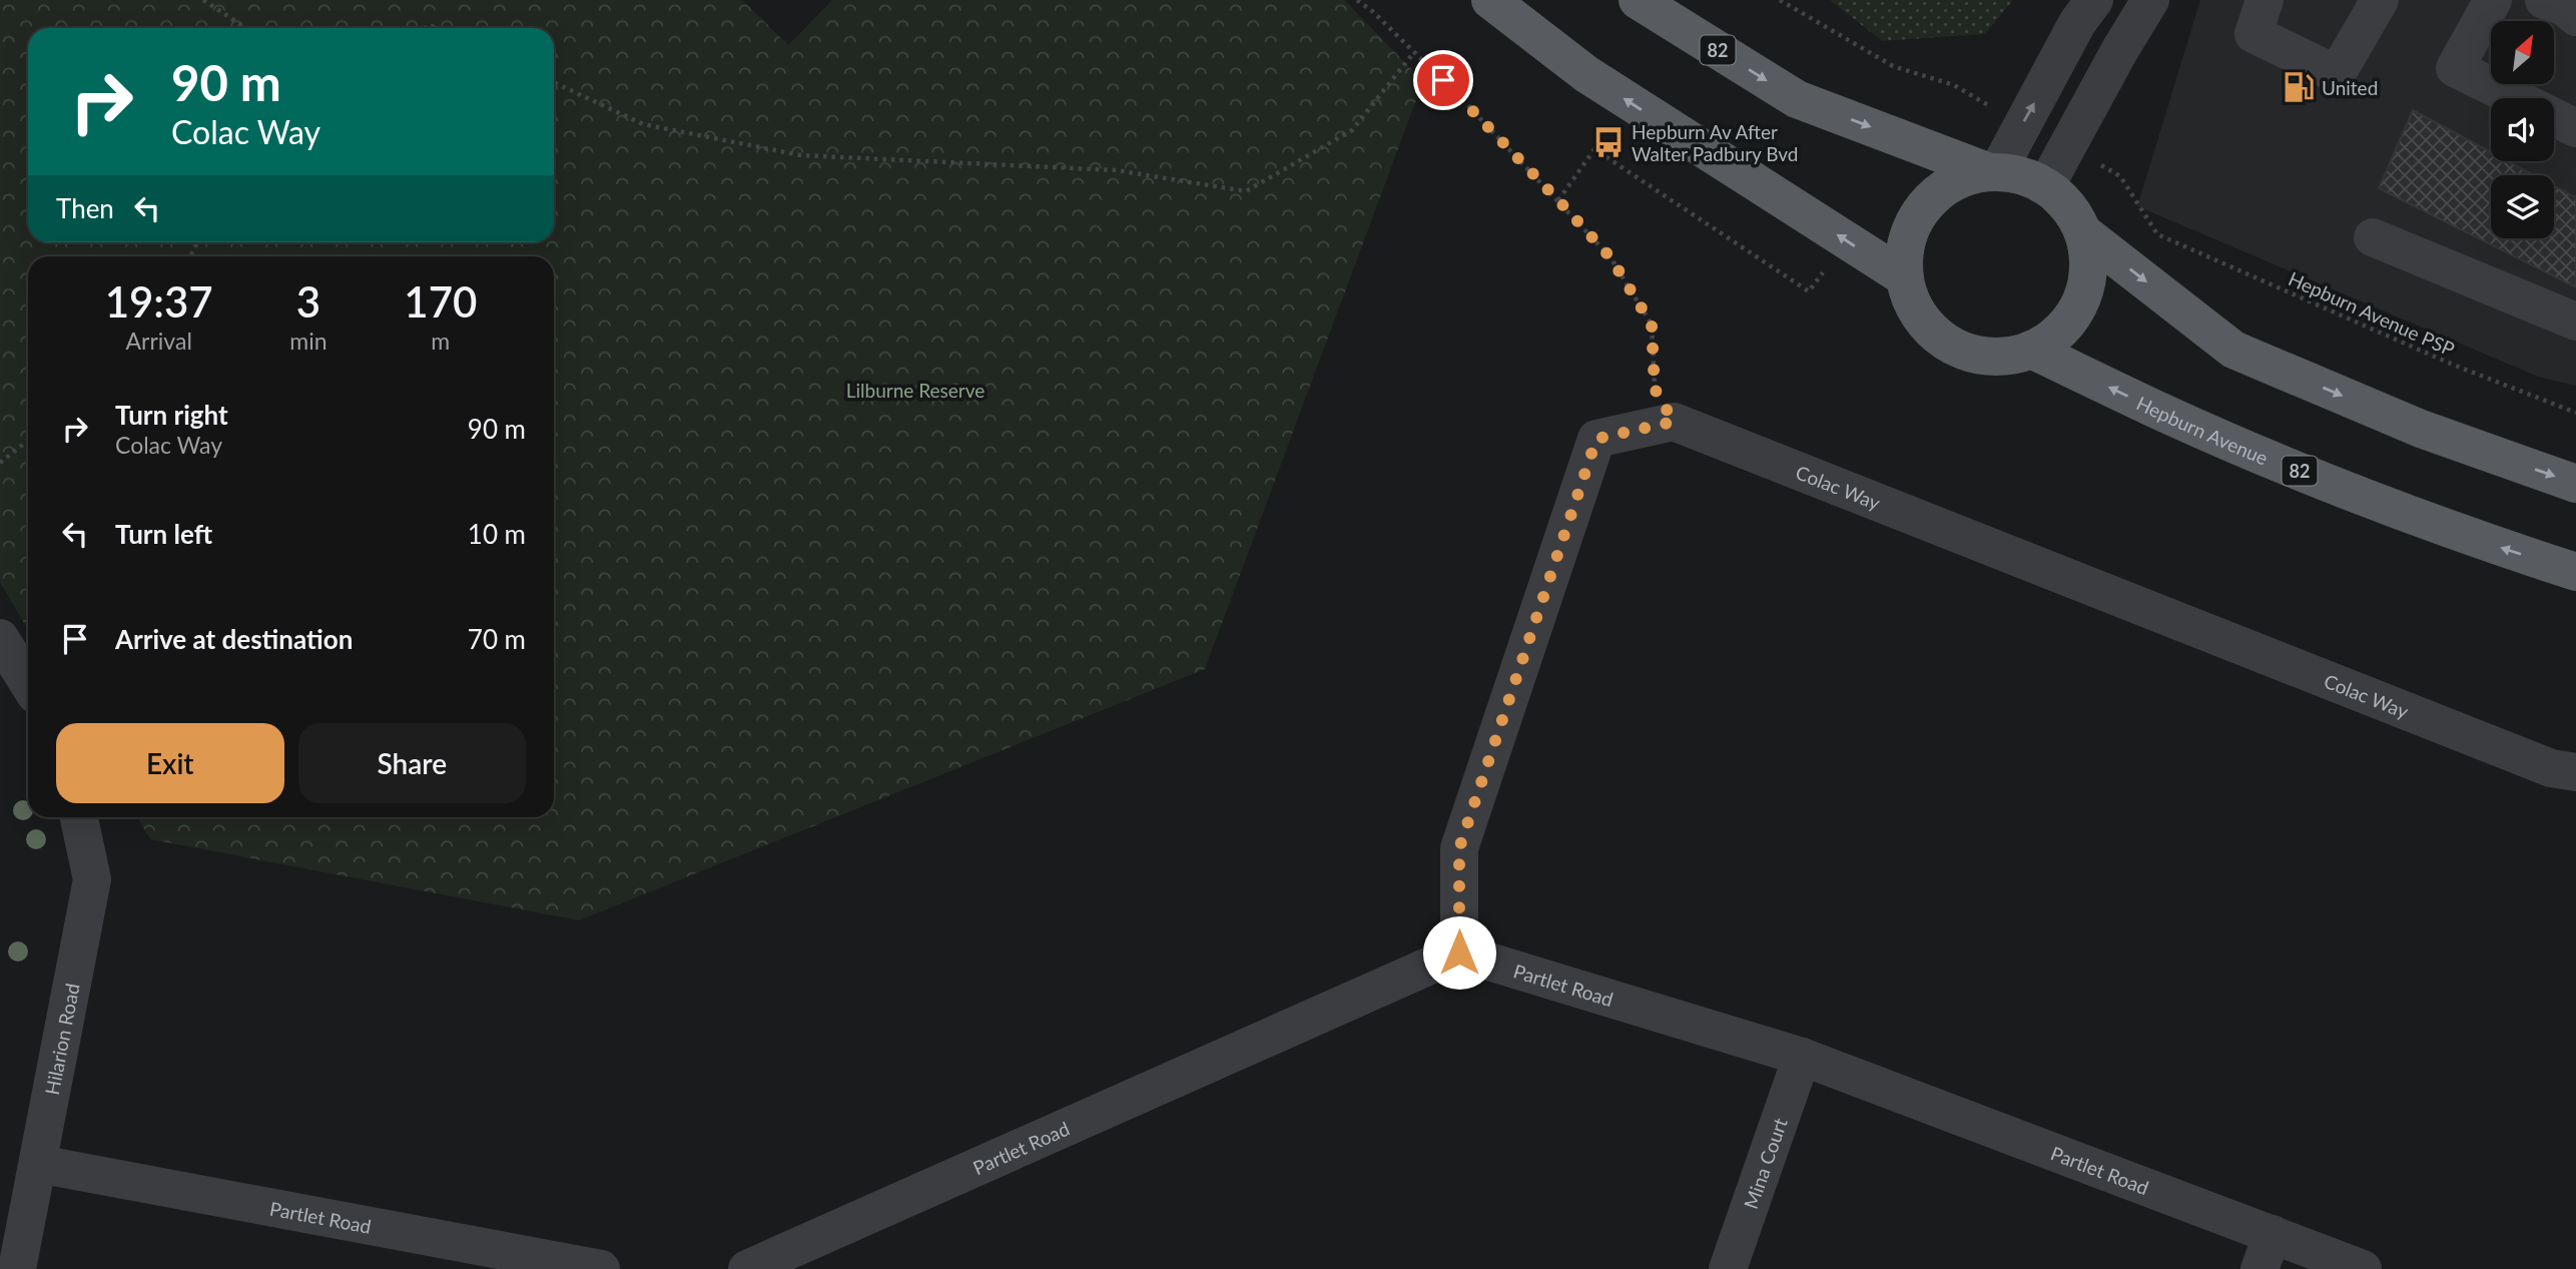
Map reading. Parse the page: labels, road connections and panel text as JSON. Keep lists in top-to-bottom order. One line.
{"streets":{"main road":["82","Hepburn Avenue"],"street":["Colac Way","Partlet Road","Hilarion Road","Mina Court"],"path":["Hepburn Avenue PSP"]},"crossings":[["82","Hepburn Avenue"],["Partlet Road","Hilarion Road"],["Partlet Road","Mina Court"]],"parks":["Lilburne Reserve"],"places":{"fuel station":["United"],"bus stop":["Hepburn Av After Walter Padbury Bvd"]},"north":"top right","page":{"turn":["90 m","Colac Way"],"then":"Then","eta":["19:37","Arrival","3","min","170","m"],"list":[{"name":"Turn right","note":"Colac Way","value":"90 m"},{"name":"Turn left","value":"10 m"},{"name":"Arrive at destination","value":"70 m"}],"buttons":["Exit","Share"]}}
